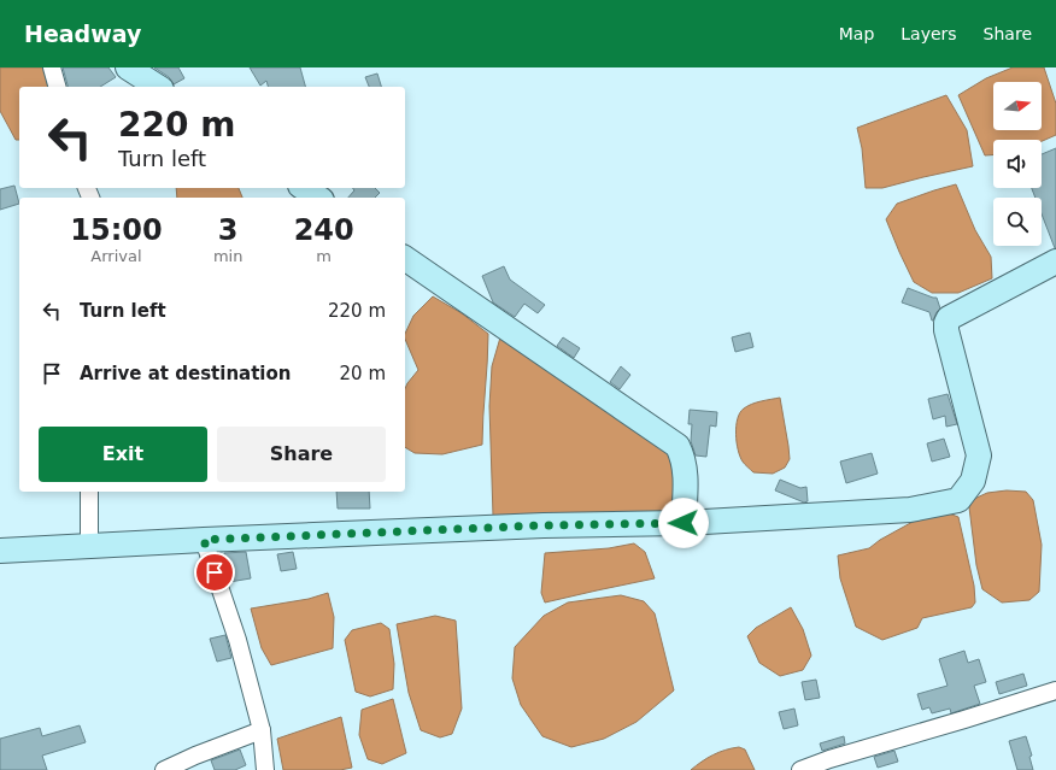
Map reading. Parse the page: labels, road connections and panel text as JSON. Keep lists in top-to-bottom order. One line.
{"north":"right","page":{"header":"Headway","nav":["Map","Layers","Share"],"turn":["220 m","Turn left"],"eta":["15:00","Arrival","3","min","240","m"],"list":[{"name":"Turn left","value":"220 m"},{"name":"Arrive at destination","value":"20 m"}],"buttons":["Exit","Share"]}}
